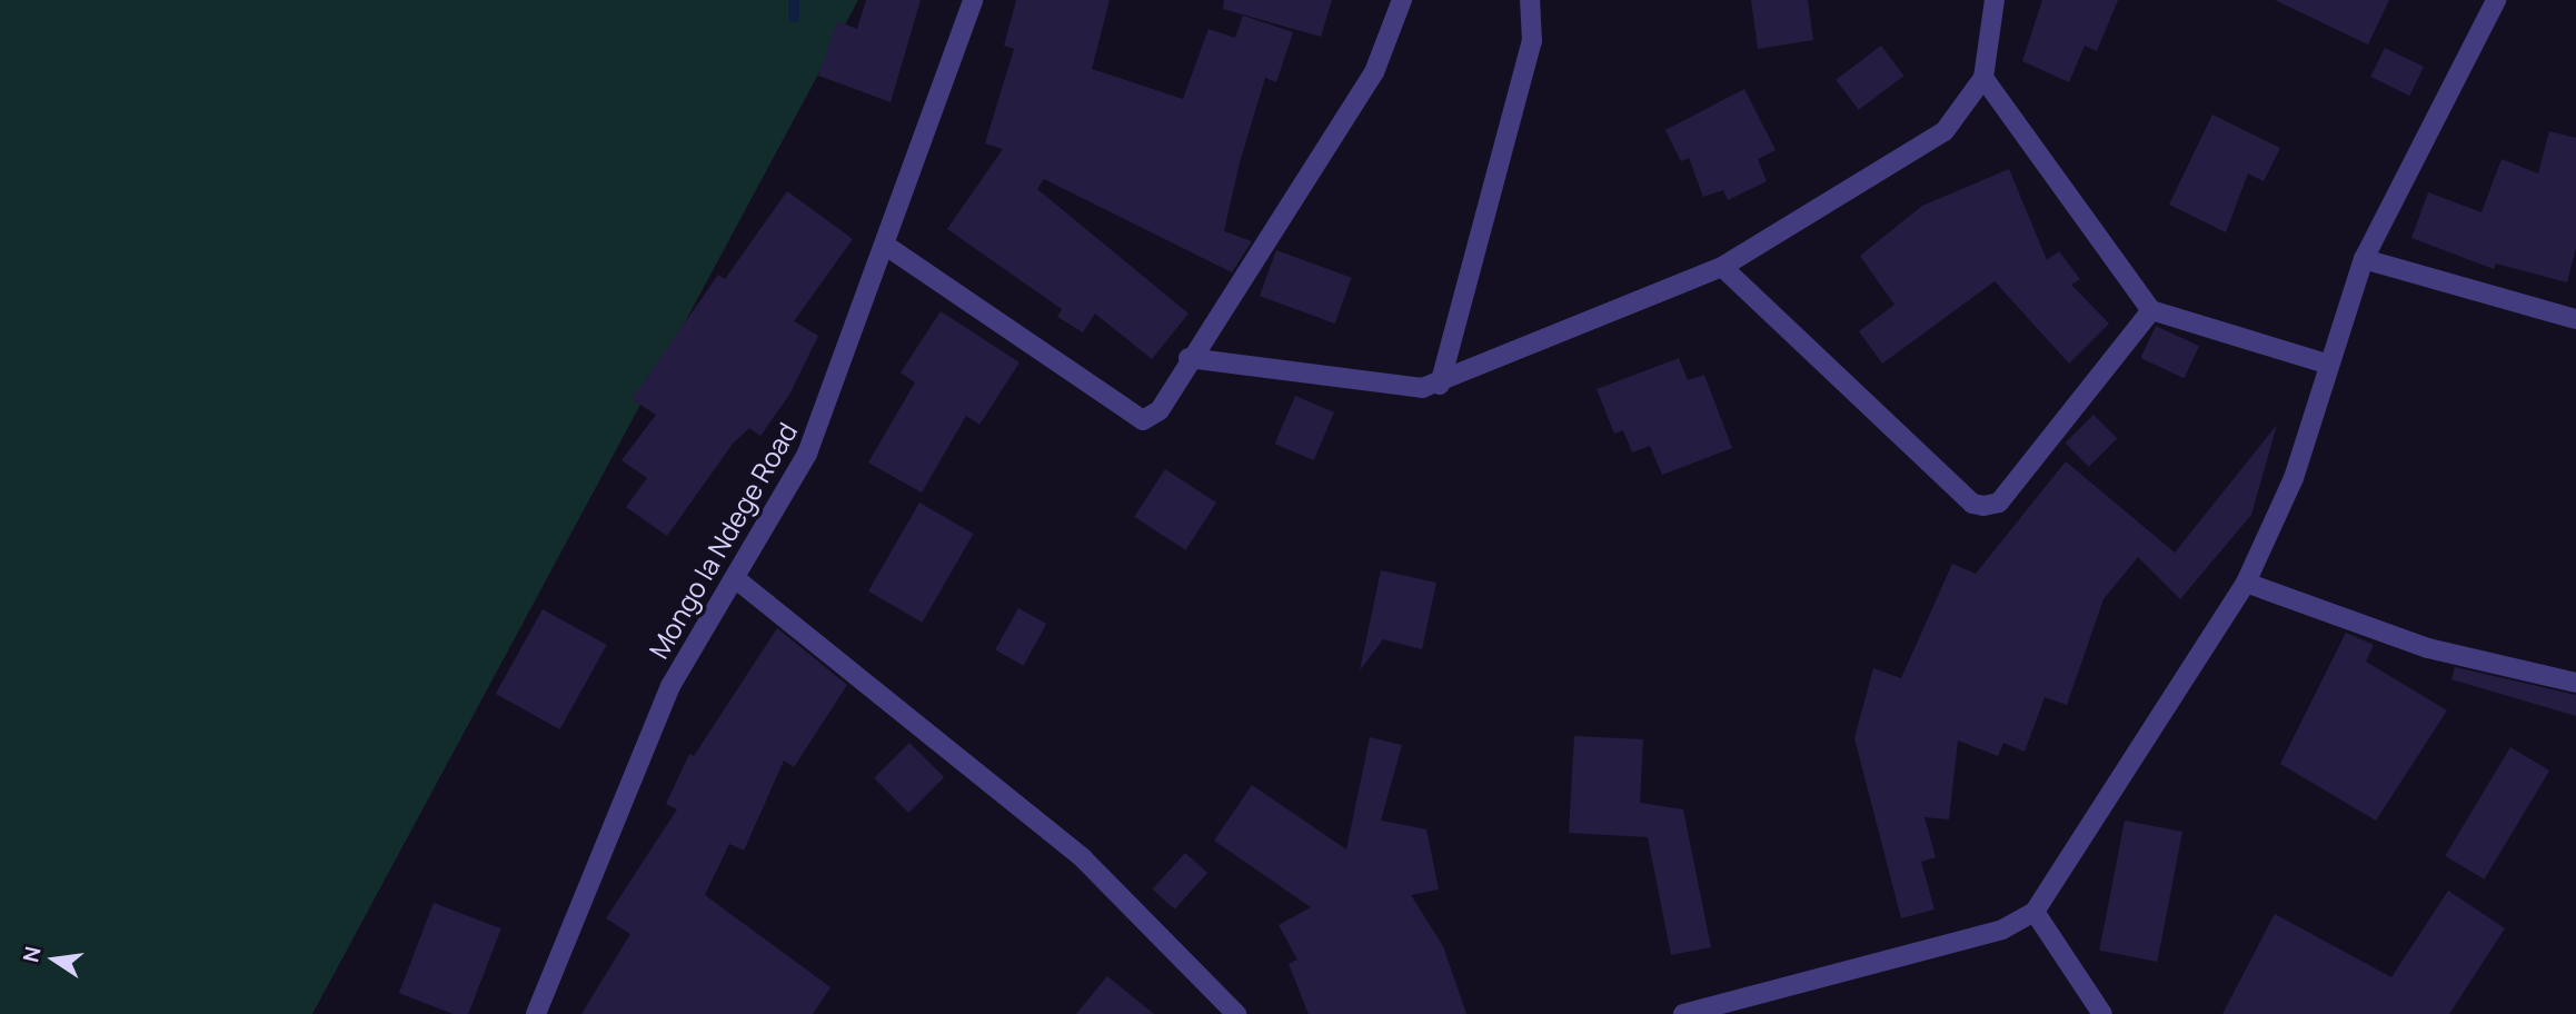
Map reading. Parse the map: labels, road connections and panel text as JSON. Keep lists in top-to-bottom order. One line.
{"streets":{"street":["Mongo la Ndege Road"]},"north":"left"}
